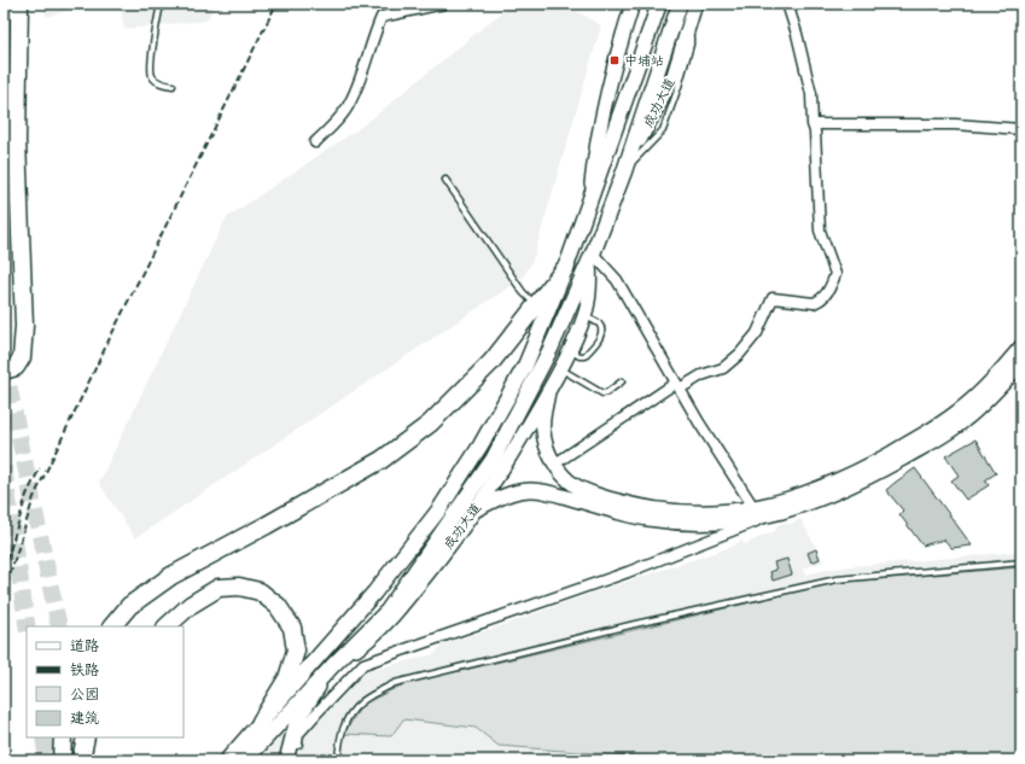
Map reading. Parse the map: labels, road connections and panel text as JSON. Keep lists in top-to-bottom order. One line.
{"streets":{"main road":["成功大道"]},"places":{"transit":["中埔站"]},"legend":["道路","铁路","公园","建筑"]}
